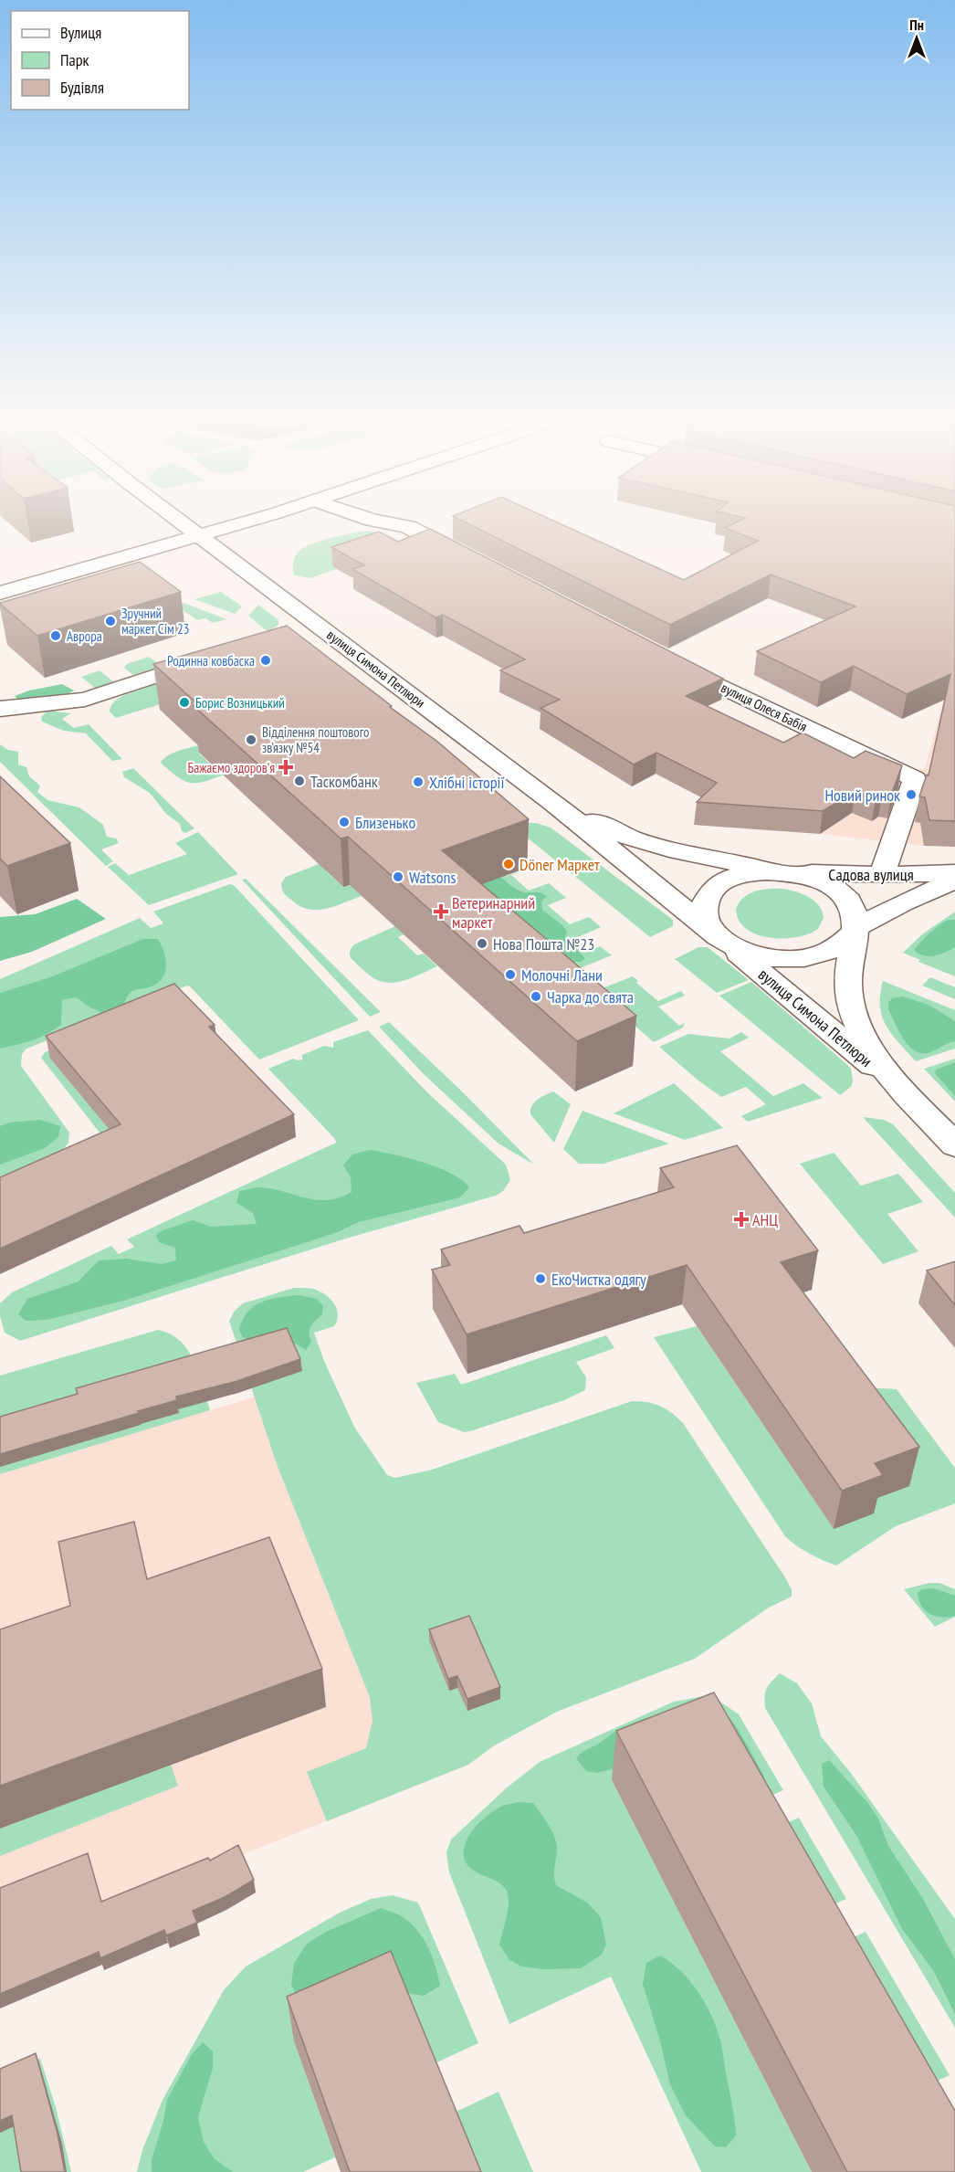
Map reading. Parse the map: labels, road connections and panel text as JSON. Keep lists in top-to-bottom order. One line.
{"streets":{"street":["вулиця Симона Петлюри","вулиця Олеся Бабія","Садова вулиця"]},"crossings":[["вулиця Симона Петлюри","Садова вулиця"],["вулиця Олеся Бабія","Садова вулиця"]],"places":{"other":["Зручний маркет Сім 23","Аврора","Родинна ковбаска","Борис Возницький","Відділення поштового зв’язку №54","Таскомбанк","Хлібні історії","Новий ринок","Близенько","Döner Маркет","Watsons","Нова Пошта №23","Молочні Лани","Чарка до свята","ЕкоЧистка одягу"],"health":["Бажаємо здоровʼя","Ветеринарний маркет","АНЦ"]},"legend":["Вулиця","Парк","Будівля"],"north":"top"}
